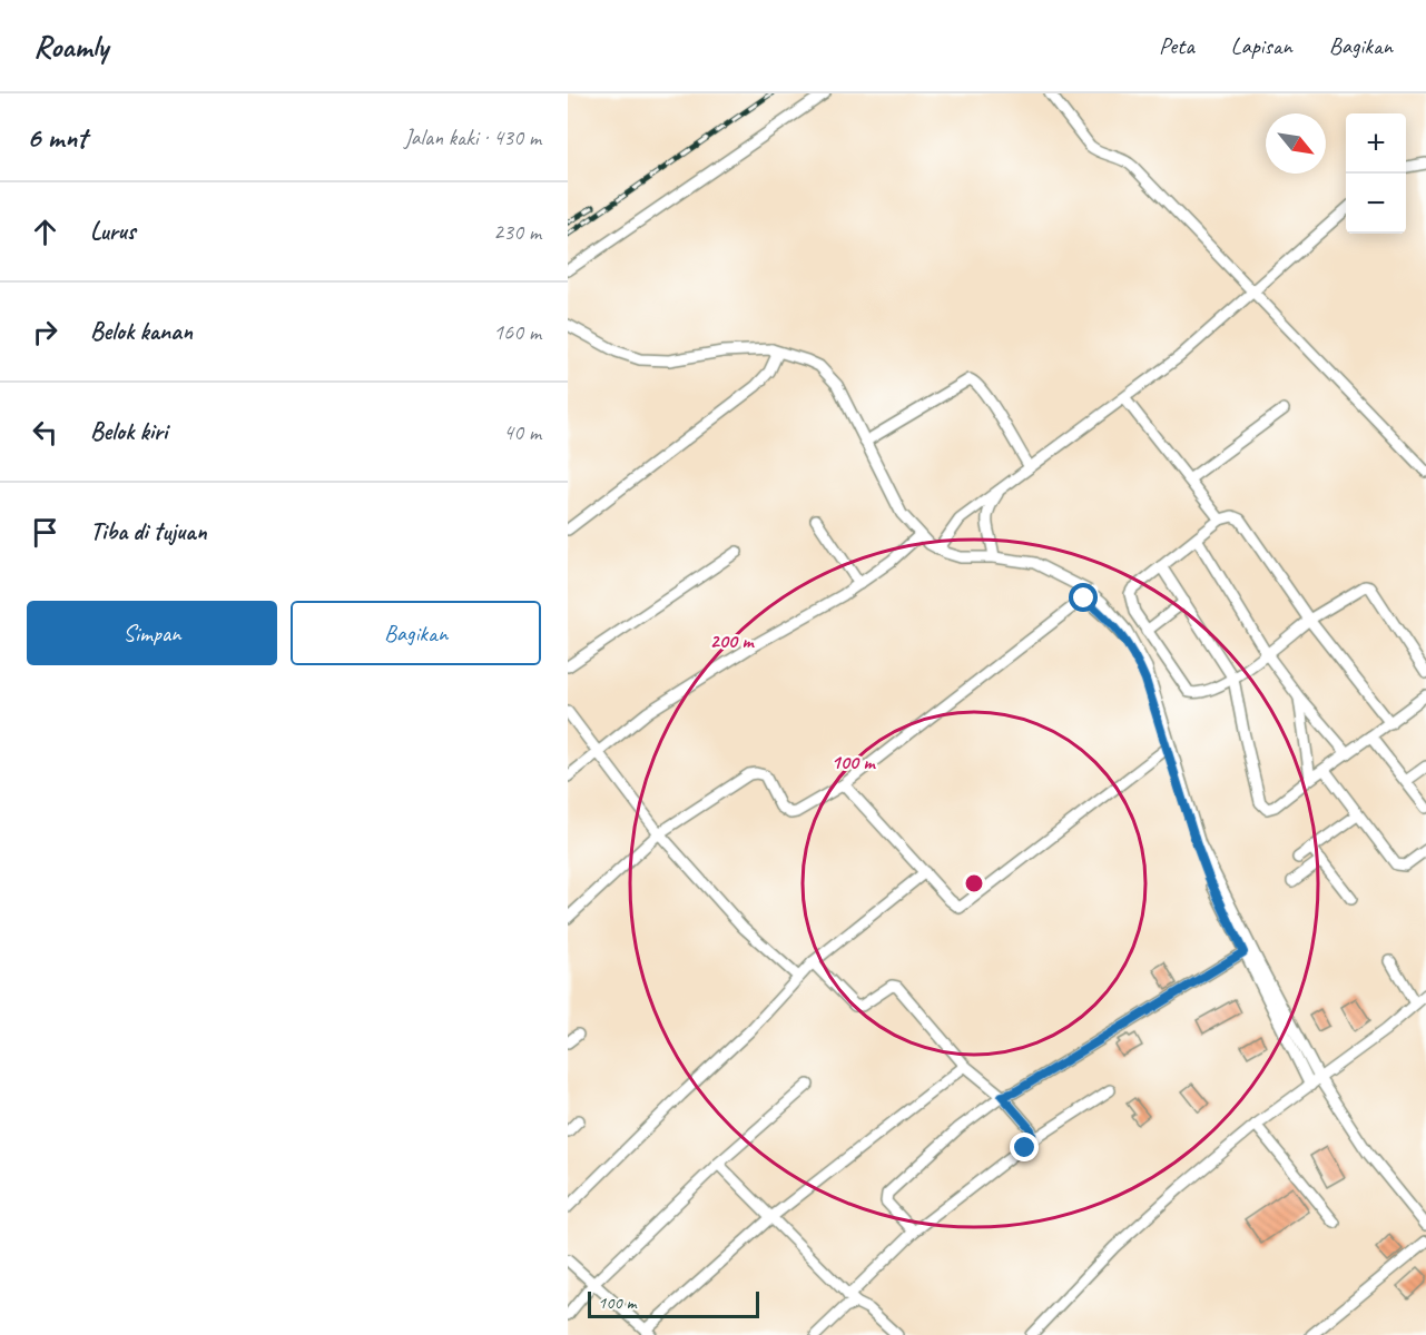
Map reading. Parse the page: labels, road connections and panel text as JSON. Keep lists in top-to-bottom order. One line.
{"scale_bar":"100 m","north":"bottom right","page":{"header":"Roamly","nav":["Peta","Lapisan","Bagikan"],"heading":["6 mnt","Jalan kaki · 430 m"],"map_buttons":["+","−"],"list":[["Lurus","230 m"],["Belok kanan","160 m"],["Belok kiri","40 m"],"Tiba di tujuan"],"buttons":["Simpan","Bagikan"],"scale":"100 m"},"rings":["200 m","100 m"]}
